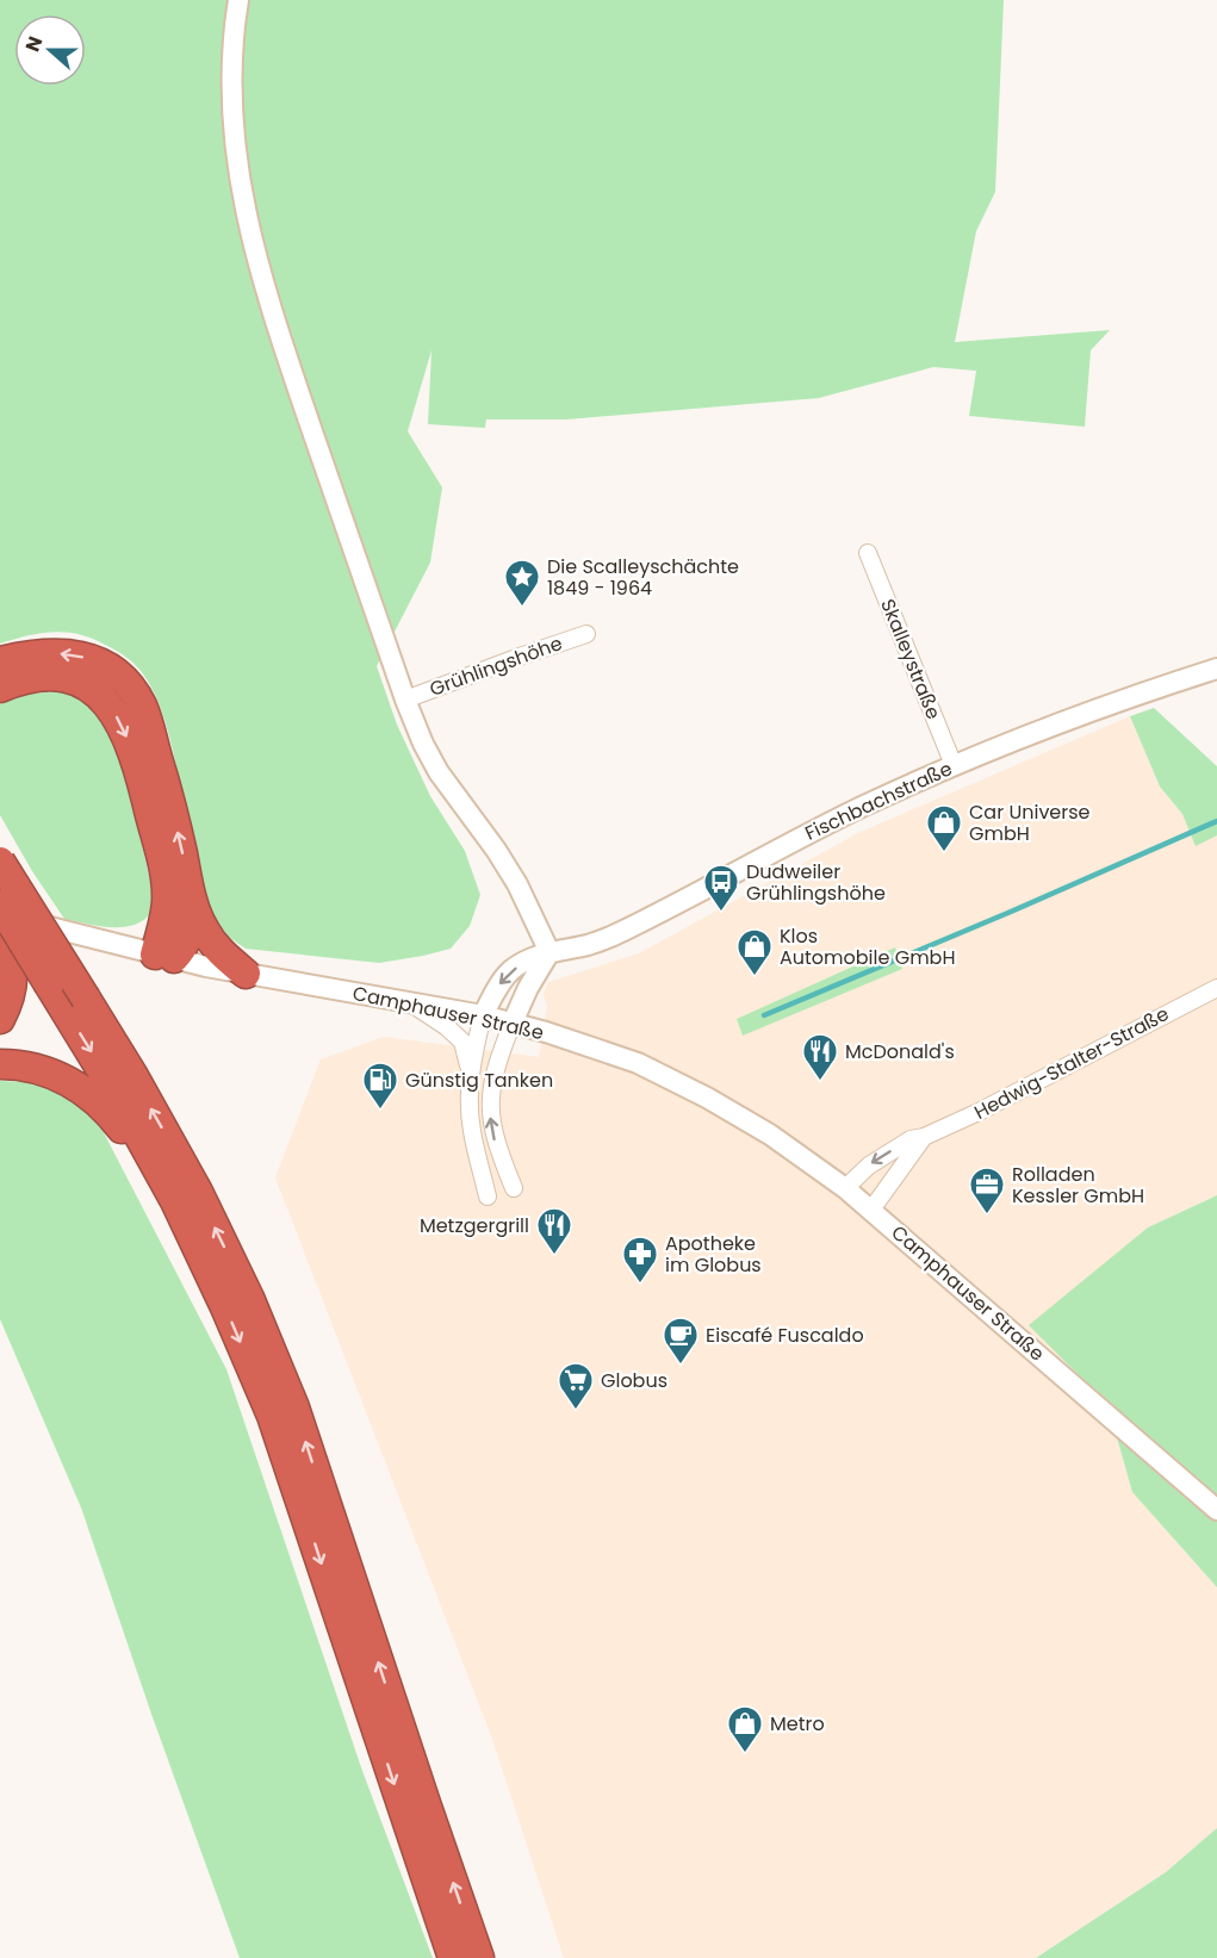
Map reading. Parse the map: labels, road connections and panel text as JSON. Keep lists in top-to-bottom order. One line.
{"streets":{"street":["Skalleystraße","Grühlingshöhe","Fischbachstraße","Camphauser Straße","Hedwig-Stalter-Straße"]},"crossings":[["Skalleystraße","Fischbachstraße"],["Fischbachstraße","Camphauser Straße"],["Camphauser Straße","Hedwig-Stalter-Straße"]],"places":{"place":["Die Scalleyschächte 1849 - 1964"],"shop":["Car Universe GmbH","Klos Automobile GmbH","Metro"],"bus stop":["Dudweiler Grühlingshöhe"],"restaurant":["McDonald's","Metzgergrill"],"fuel station":["Günstig Tanken"],"office":["Rolladen Kessler GmbH"],"pharmacy":["Apotheke im Globus"],"cafe":["Eiscafé Fuscaldo"],"supermarket":["Globus"]},"north":"left"}
